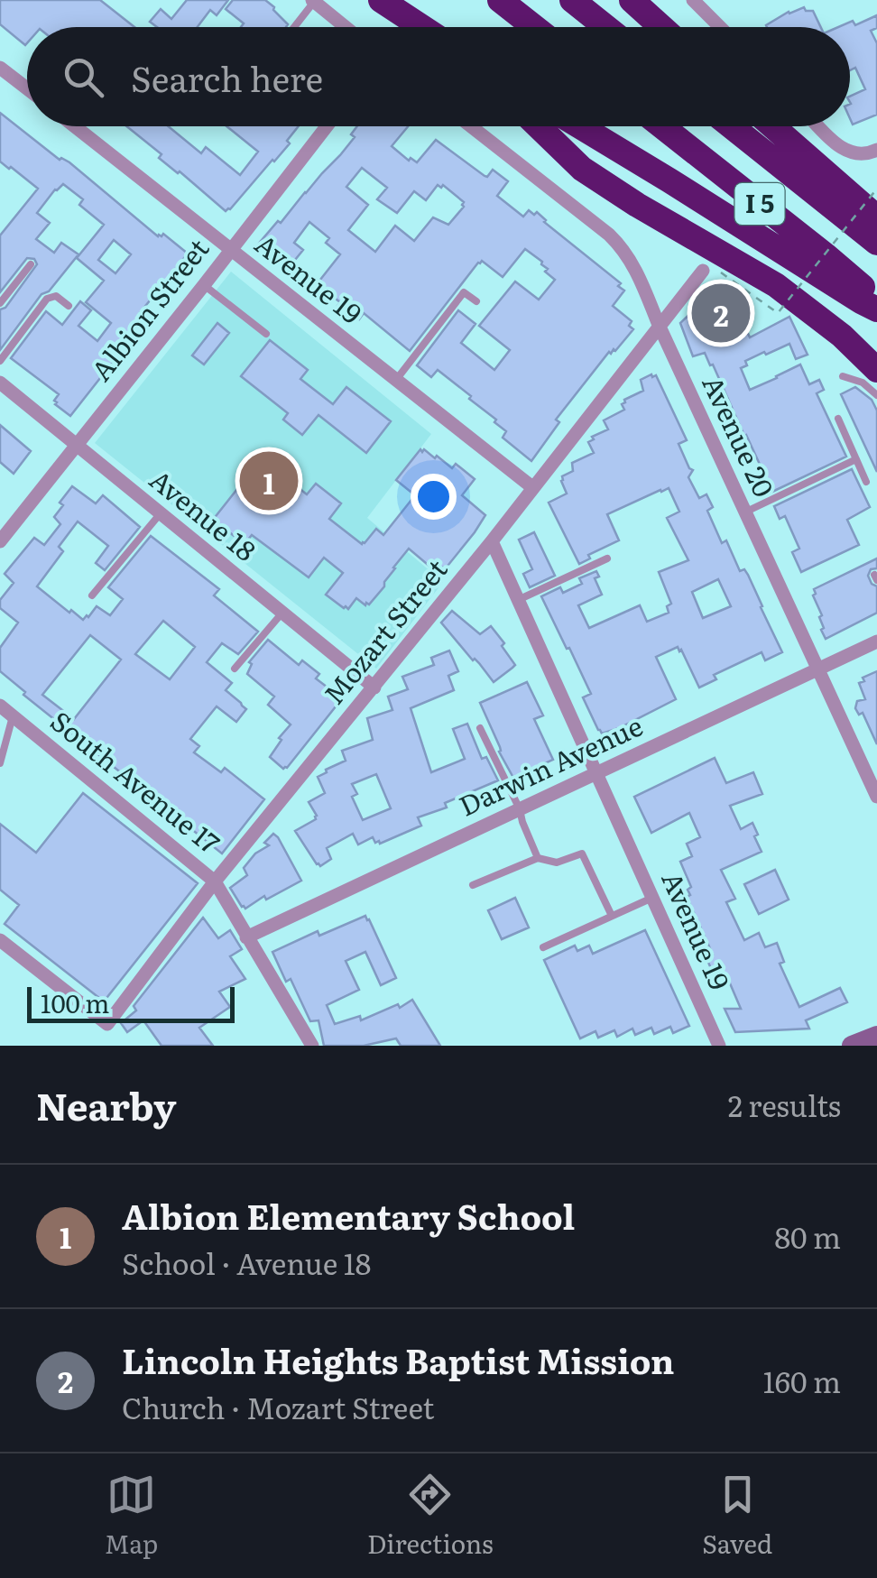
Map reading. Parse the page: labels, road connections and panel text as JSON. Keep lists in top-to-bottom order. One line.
{"streets":{"highway":["I 5"],"street":["Avenue 19","Albion Street","Avenue 20","Avenue 18","Mozart Street","Darwin Avenue","South Avenue 17"]},"crossings":[["Avenue 19","Albion Street"],["Avenue 19","Mozart Street"],["Avenue 19","Darwin Avenue"],["Albion Street","Avenue 18"],["Avenue 20","Mozart Street"],["Avenue 20","Darwin Avenue"],["Avenue 18","Mozart Street"],["Mozart Street","South Avenue 17"],["Darwin Avenue","South Avenue 17"]],"scale_bar":"100 m","page":{"search":"Search here","pins":["2","1"],"scale":"100 m","heading":["Nearby","2 results"],"list":[{"mark":"1","name":"Albion Elementary School","note":"School · Avenue 18","value":"80 m"},{"mark":"2","name":"Lincoln Heights Baptist Mission","note":"Church · Mozart Street","value":"160 m"}],"nav":["Map","Directions","Saved"]}}
